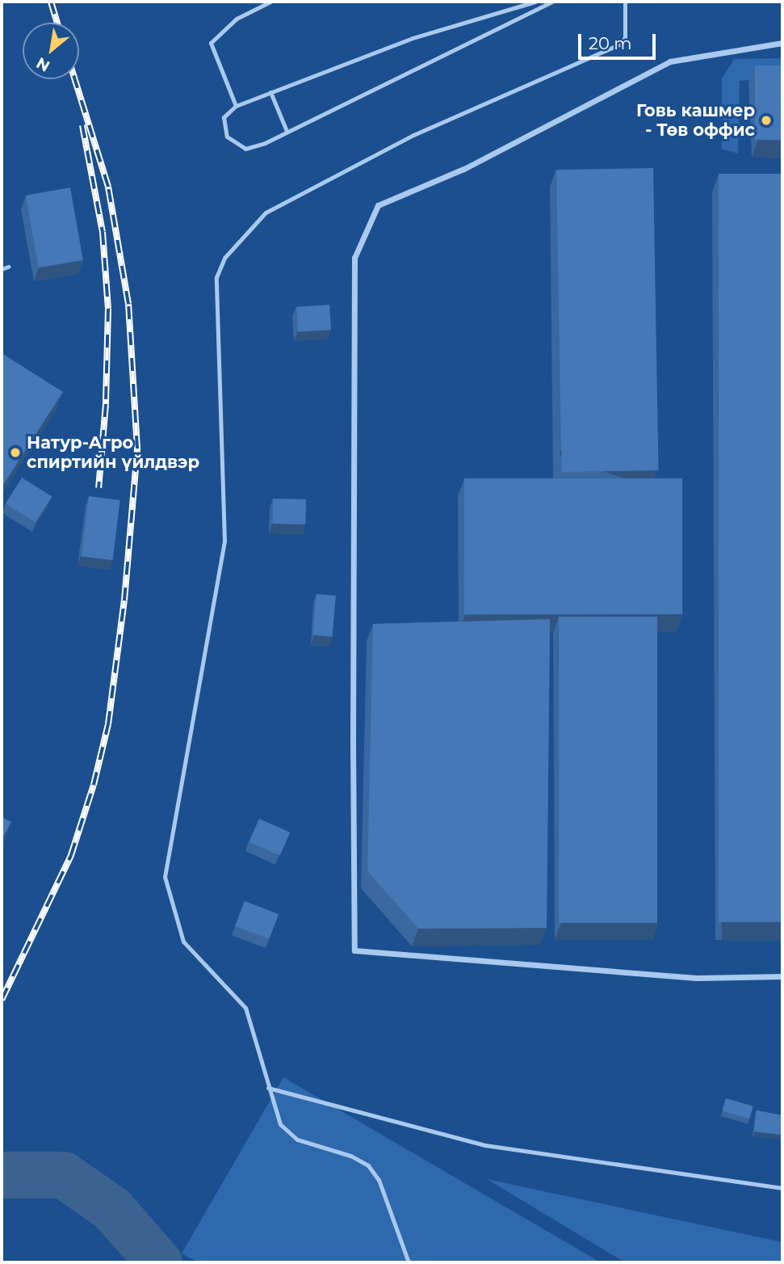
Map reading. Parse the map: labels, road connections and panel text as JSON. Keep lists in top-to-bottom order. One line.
{"places":["Говь кашмер - Төв оффис","Натур-Агро спиртийн үйлдвэр"],"scale_bar":"20 m","north":"bottom left"}
